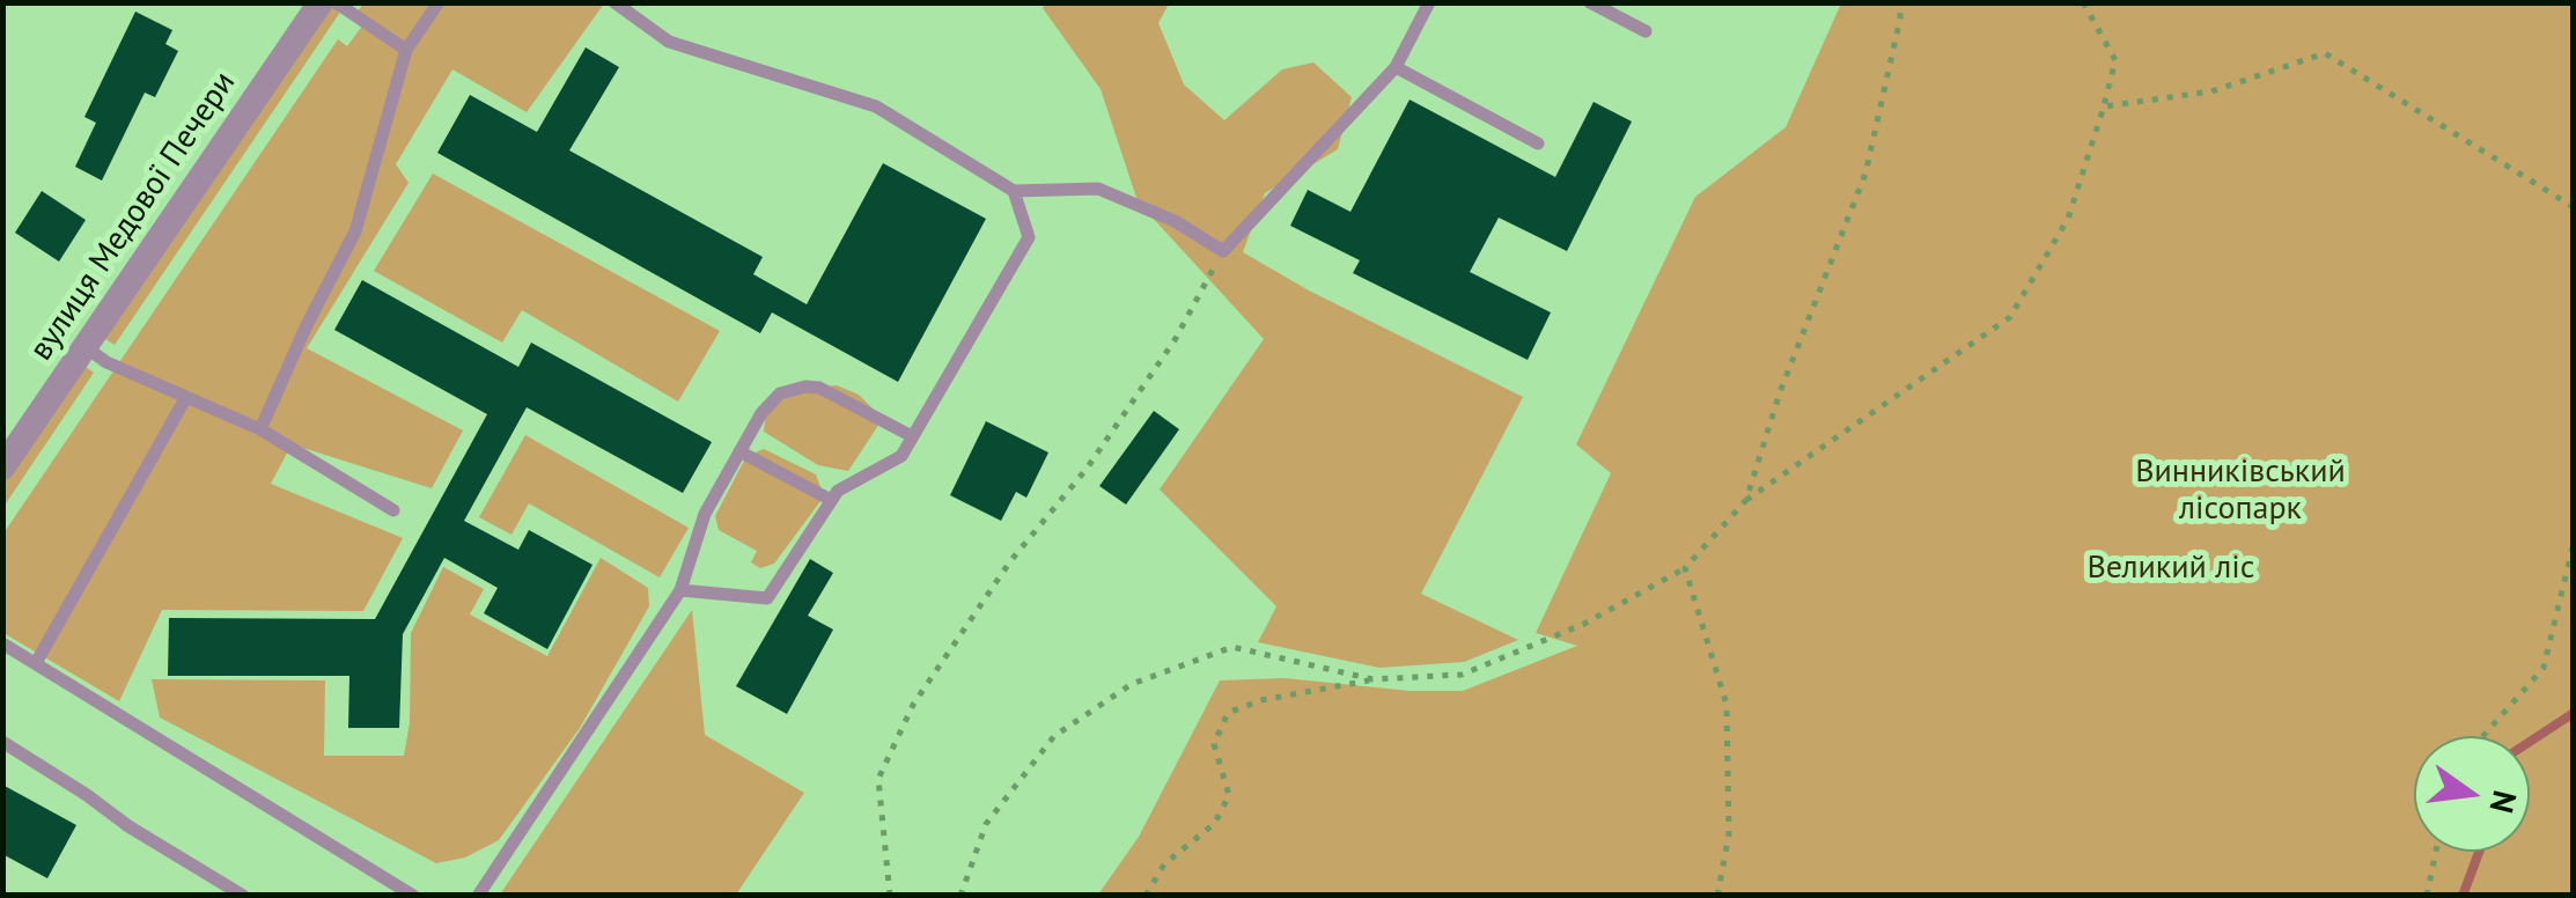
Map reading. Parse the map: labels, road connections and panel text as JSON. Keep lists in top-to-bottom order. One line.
{"streets":{"street":["вулиця Медової Печери"]},"parks":["Винниківський лісопарк","Великий ліс"],"north":"right"}
